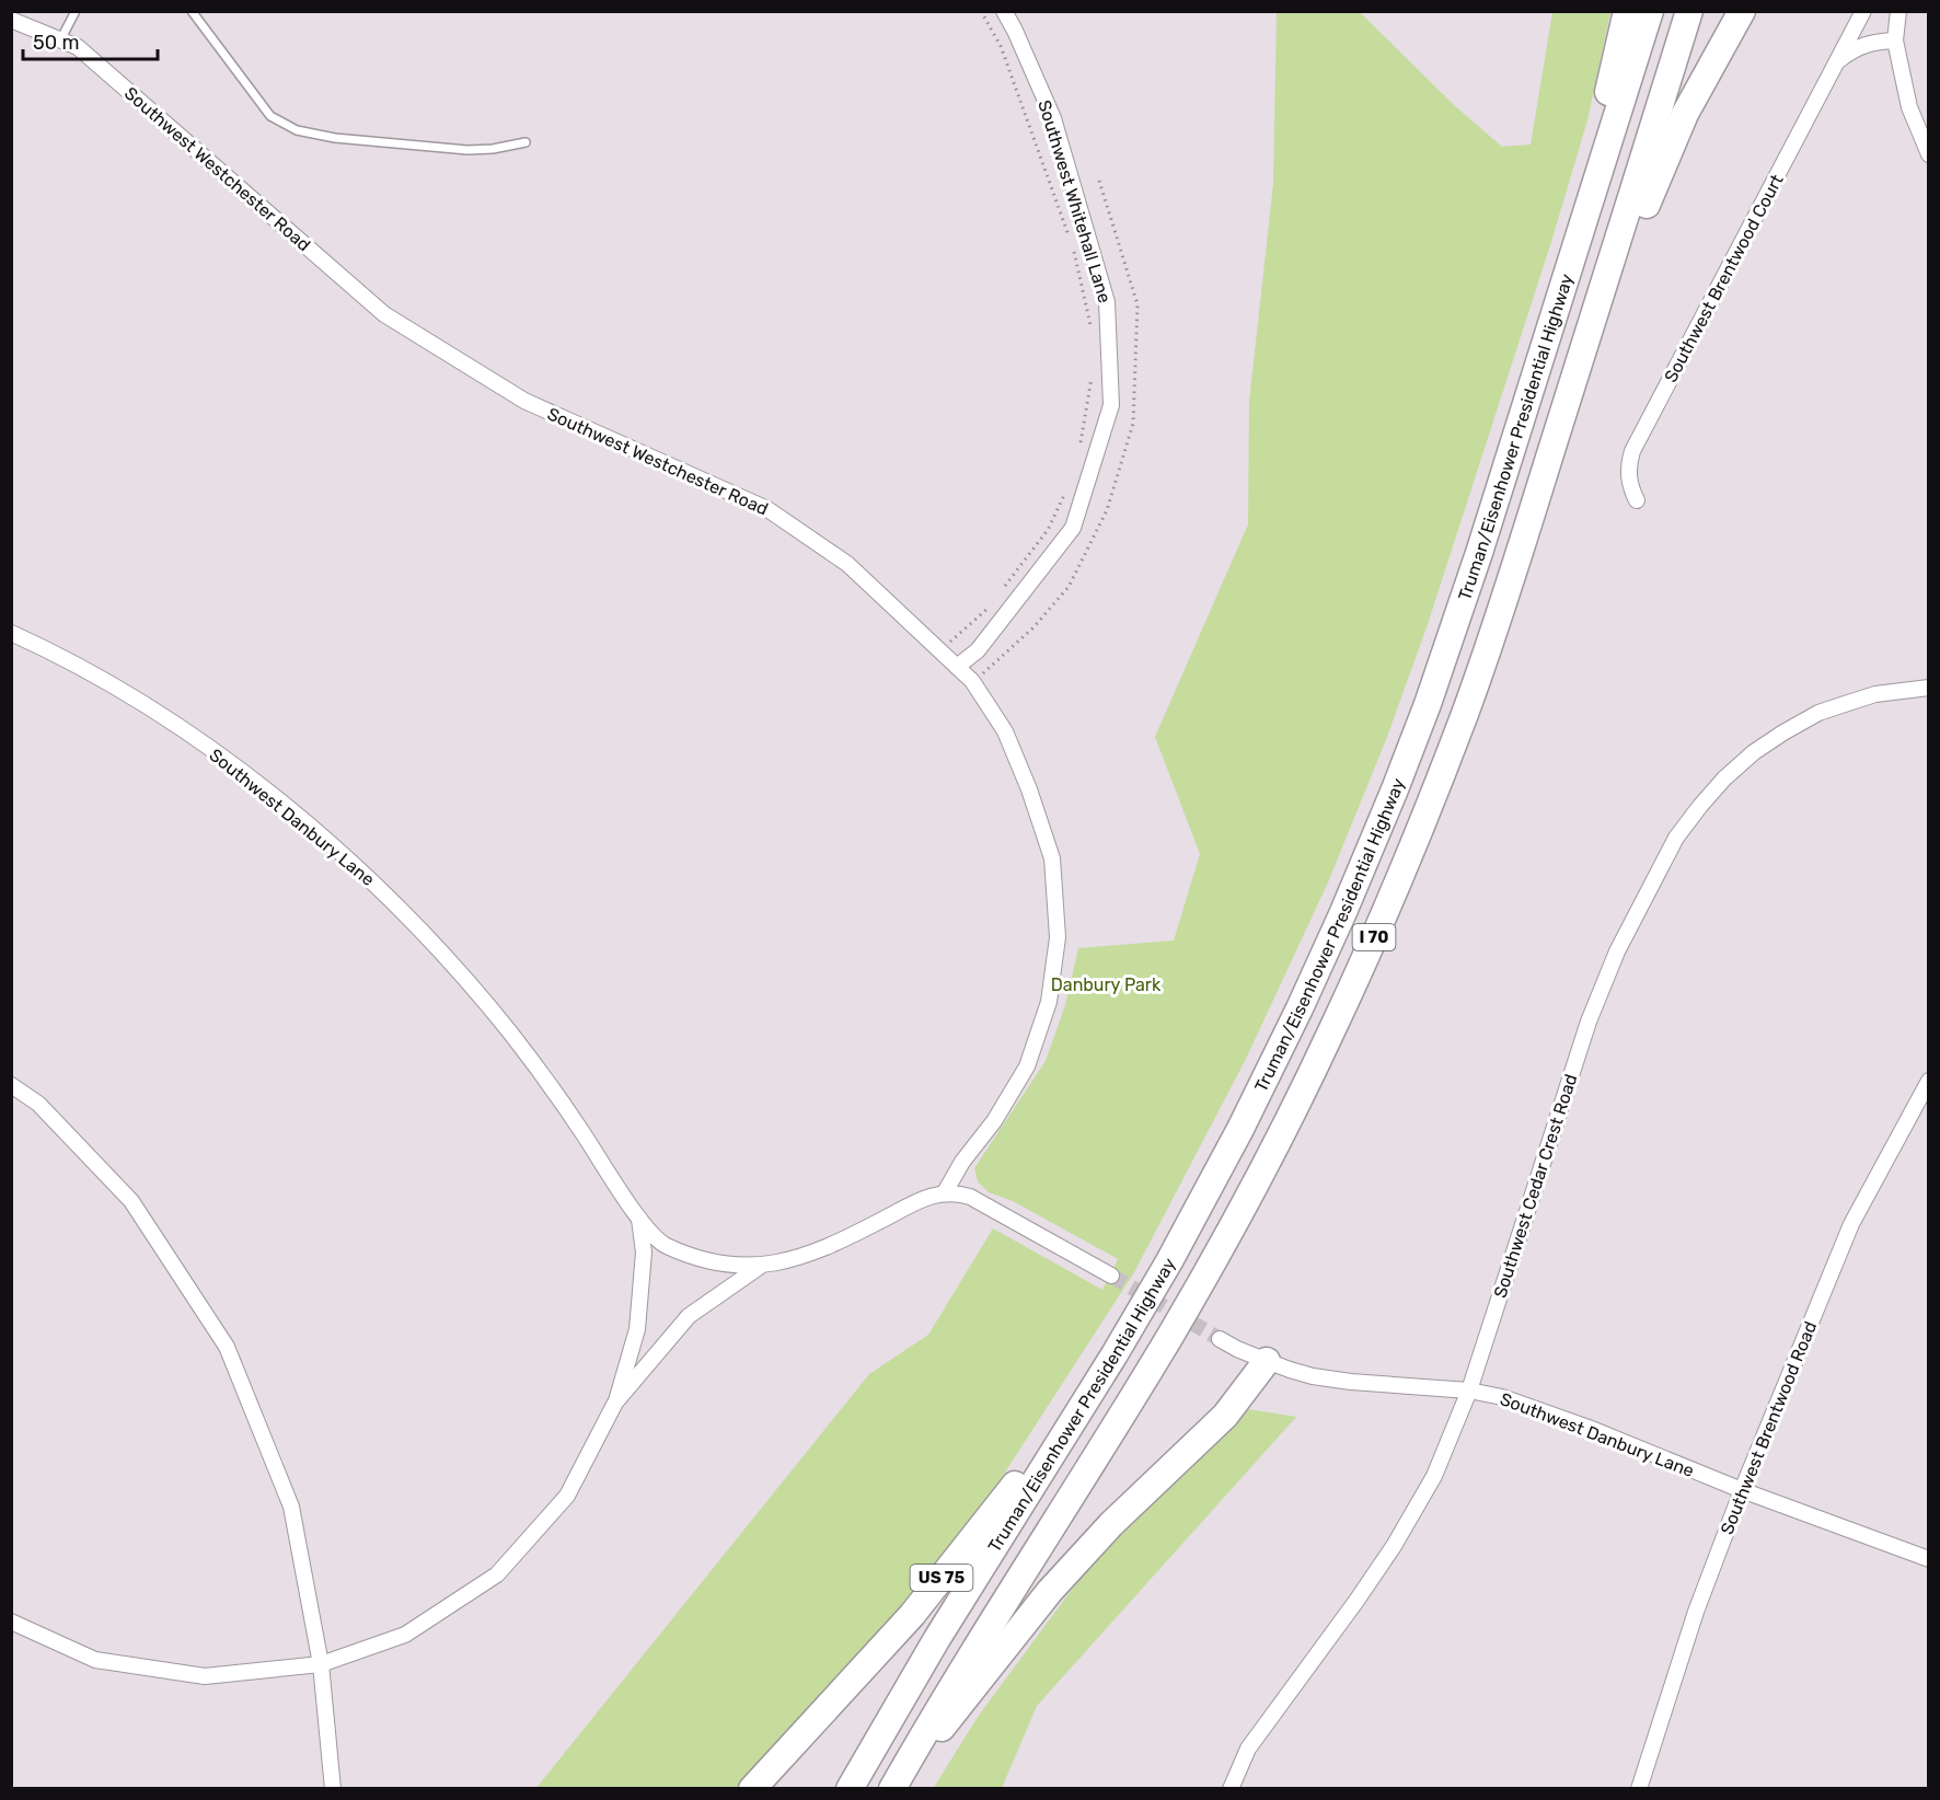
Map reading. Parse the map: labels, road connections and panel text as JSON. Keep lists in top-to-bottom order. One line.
{"streets":{"highway":["Truman/Eisenhower Presidential Highway","I 70","US 75"],"street":["Southwest Westchester Road","Southwest Whitehall Lane","Southwest Brentwood Court","Southwest Danbury Lane","Southwest Cedar Crest Road","Southwest Brentwood Road"]},"crossings":[["Southwest Westchester Road","Southwest Whitehall Lane"],["Southwest Westchester Road","Southwest Danbury Lane"],["Truman/Eisenhower Presidential Highway","US 75"],["Southwest Danbury Lane","Southwest Cedar Crest Road"],["Southwest Danbury Lane","Southwest Brentwood Road"]],"parks":["Danbury Park"],"scale_bar":"50 m"}
